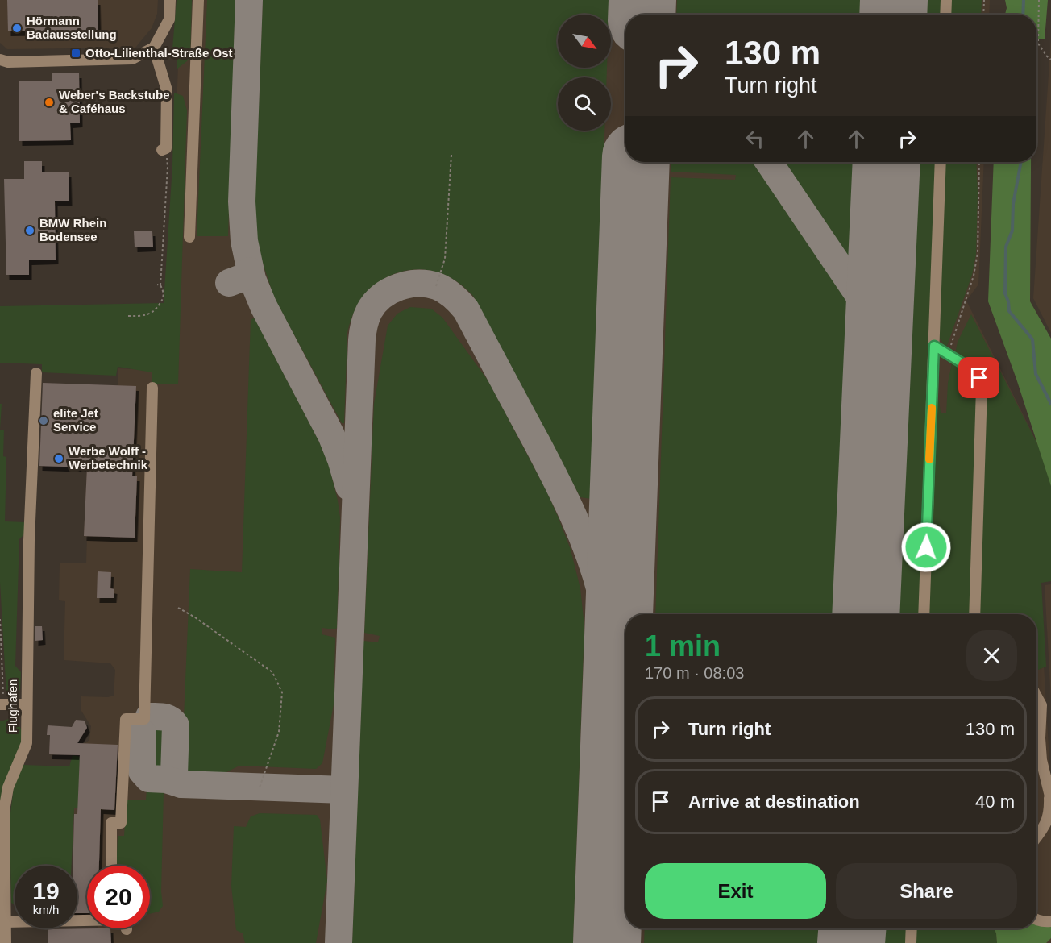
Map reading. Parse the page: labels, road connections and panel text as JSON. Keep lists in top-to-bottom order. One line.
{"streets":{"street":["Flughafen"]},"places":{"other":["Hörmann Badausstellung","Weber's Backstube & Caféhaus","BMW Rhein Bodensee","elite Jet Service","Werbe Wolff - Werbetechnik"],"transit":["Otto-Lilienthal-Straße Ost"]},"north":"bottom right","page":{"turn":["130 m","Turn right"],"heading":["1 min","170 m · 08:03"],"list":[{"name":"Turn right","value":"130 m"},{"name":"Arrive at destination","value":"40 m"}],"buttons":["Exit","Share"],"speed":"19 km/h","limit":"20"}}
